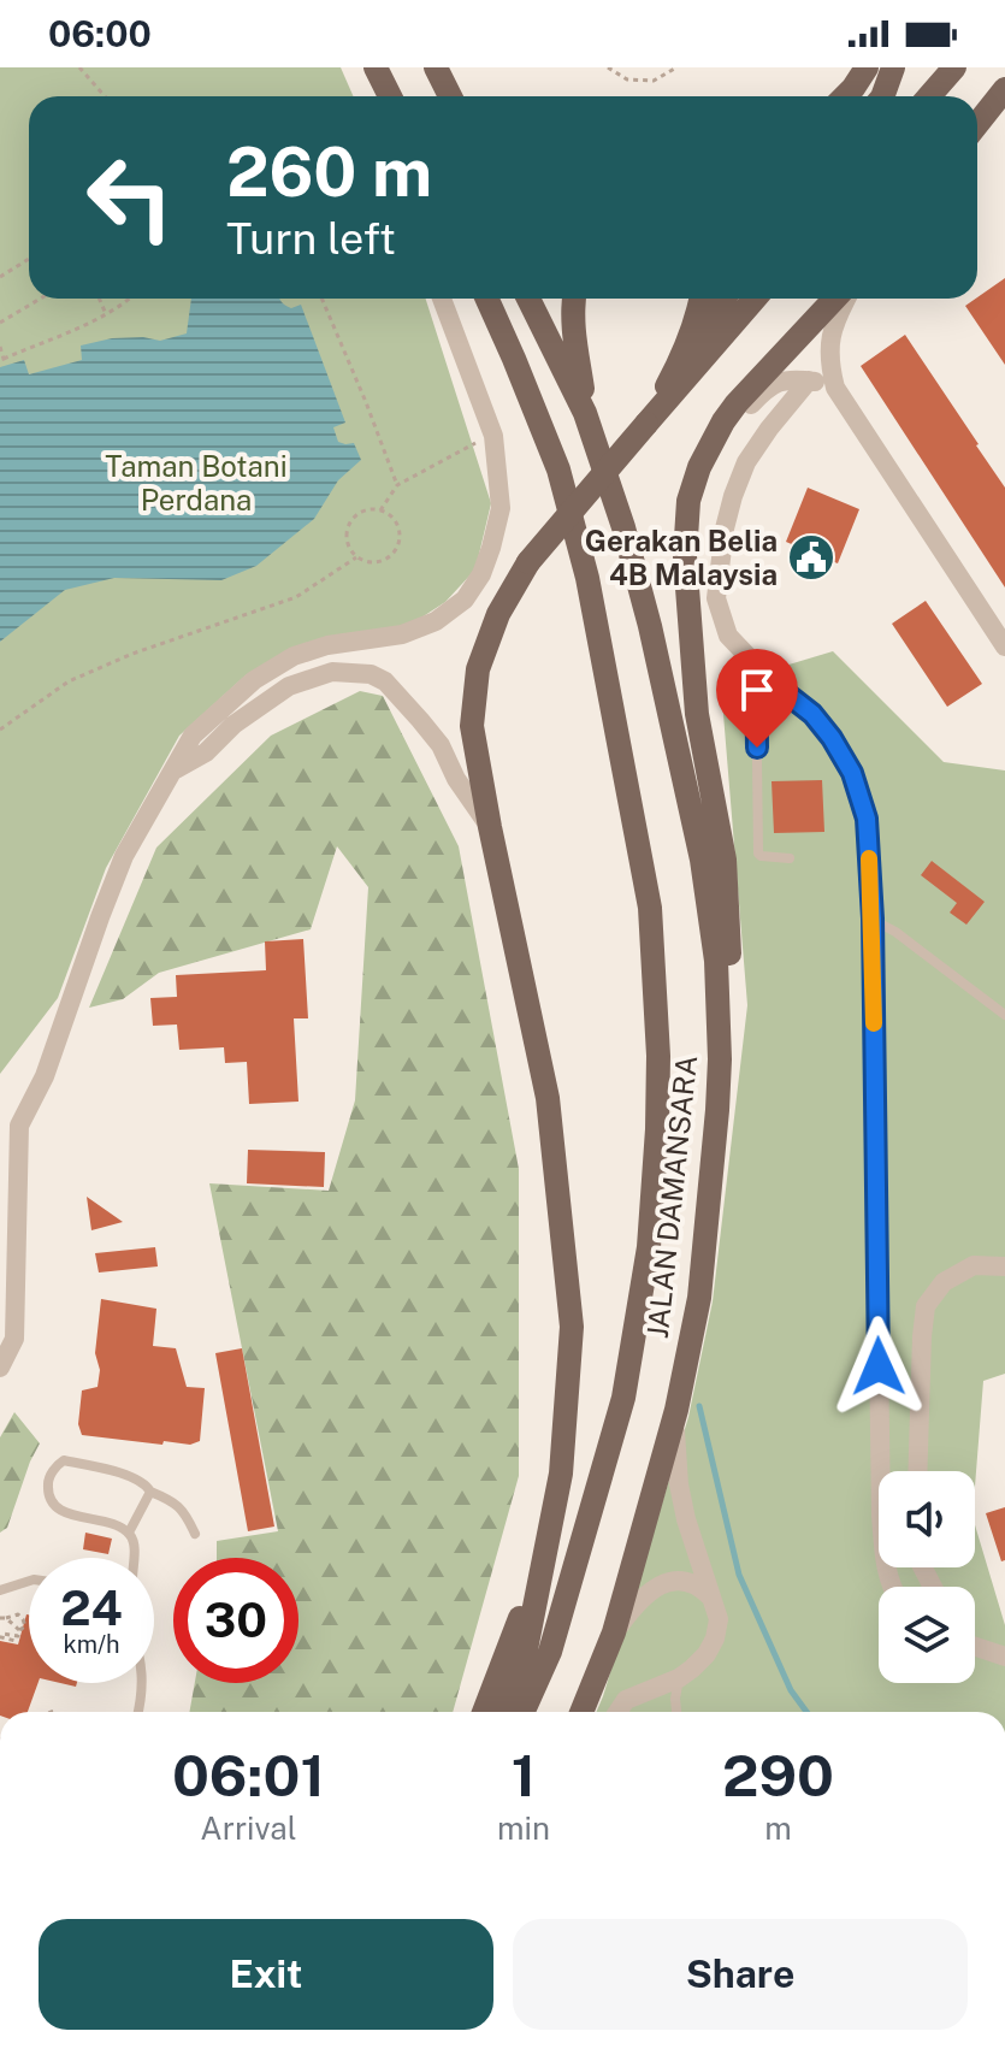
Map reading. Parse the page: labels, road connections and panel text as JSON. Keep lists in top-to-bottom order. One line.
{"streets":{"main road":["JALAN DAMANSARA"]},"parks":["Taman Botani Perdana"],"places":{"public building":["Gerakan Belia 4B Malaysia"]},"page":{"status":"06:00","turn":["260 m","Turn left"],"speed":"24 km/h","limit":"30","eta":["06:01","Arrival","1","min","290","m"],"buttons":["Exit","Share"]}}
